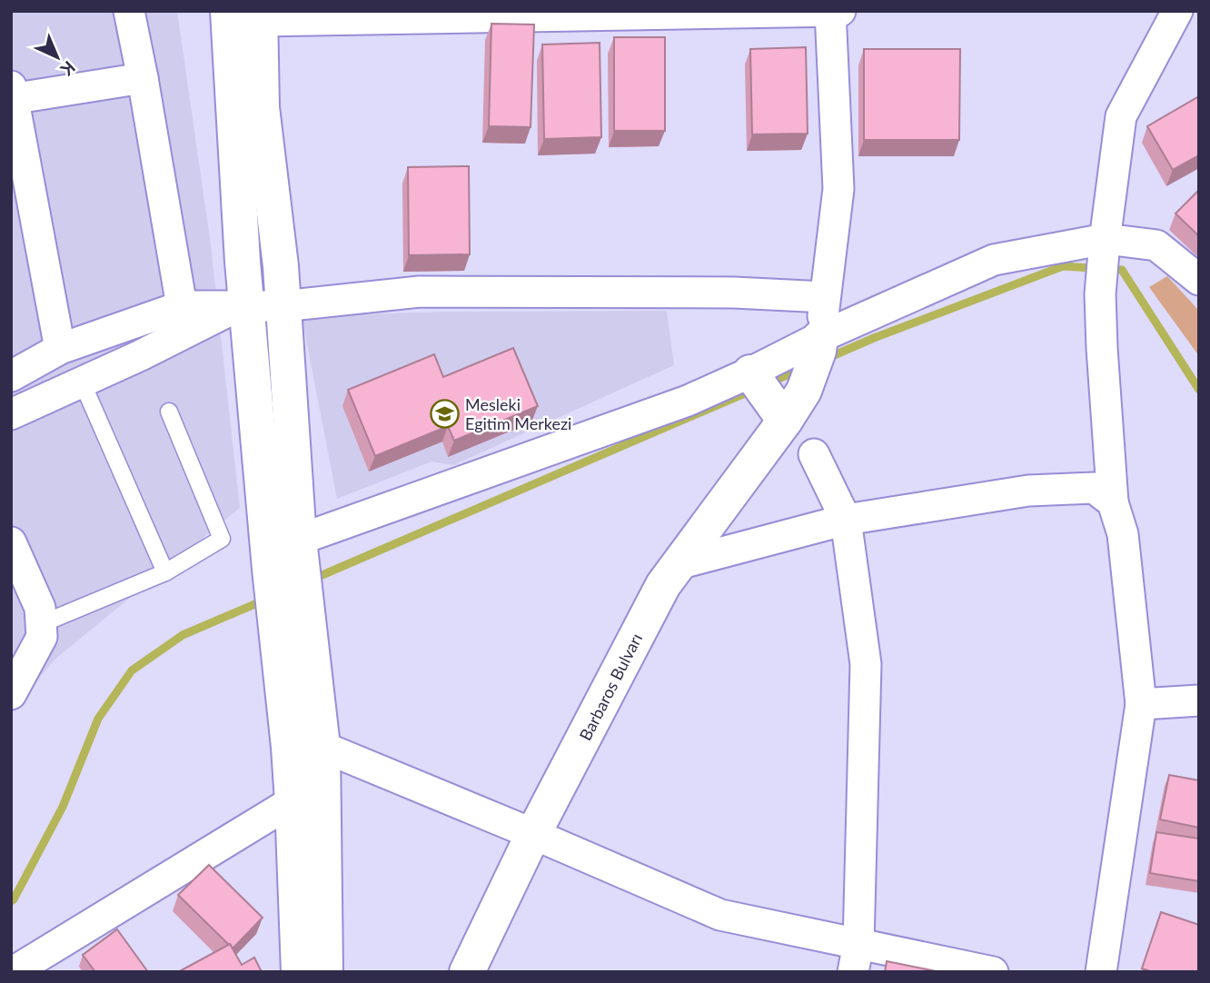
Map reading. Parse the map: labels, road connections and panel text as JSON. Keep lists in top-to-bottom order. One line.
{"streets":{"street":["Barbaros Bulvarı"]},"places":{"school or university":["Mesleki Egitim Merkezi"]},"north":"bottom right"}
